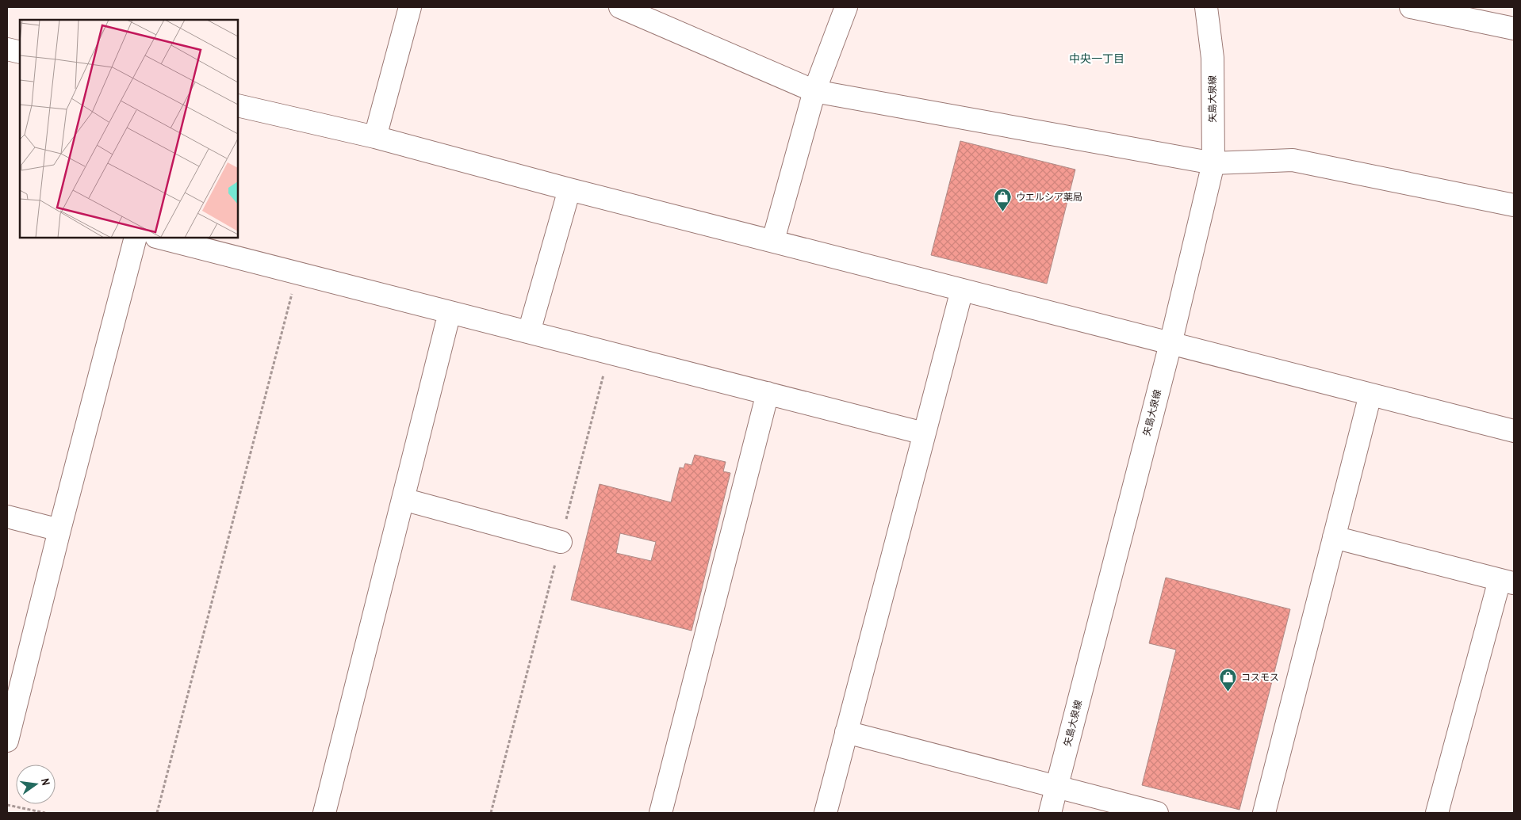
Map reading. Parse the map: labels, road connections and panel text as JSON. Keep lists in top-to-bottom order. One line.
{"streets":{"street":["矢島大泉線"]},"districts":["中央一丁目"],"places":{"shop":["ウエルシア薬局","コスモス"]},"north":"right"}
